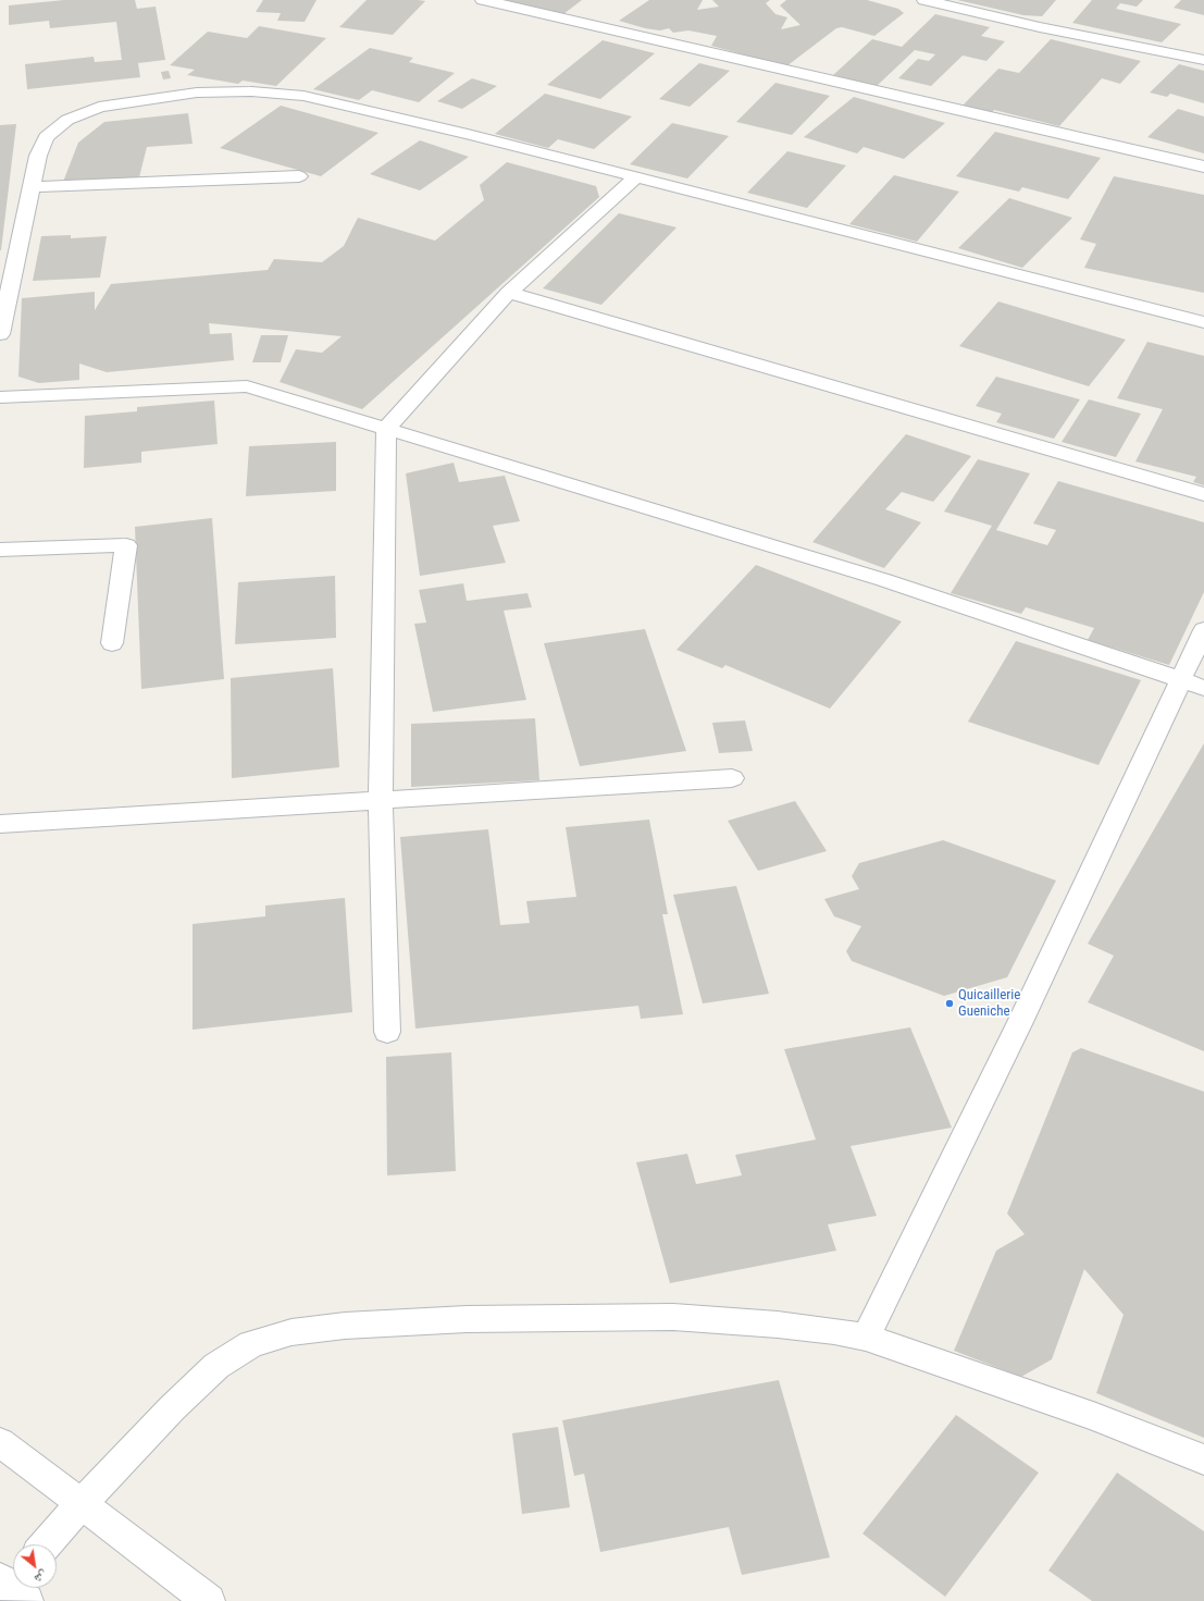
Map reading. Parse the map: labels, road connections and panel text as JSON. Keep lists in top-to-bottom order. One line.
{"places":["Quicaillerie Gueniche"],"north":"bottom right"}
